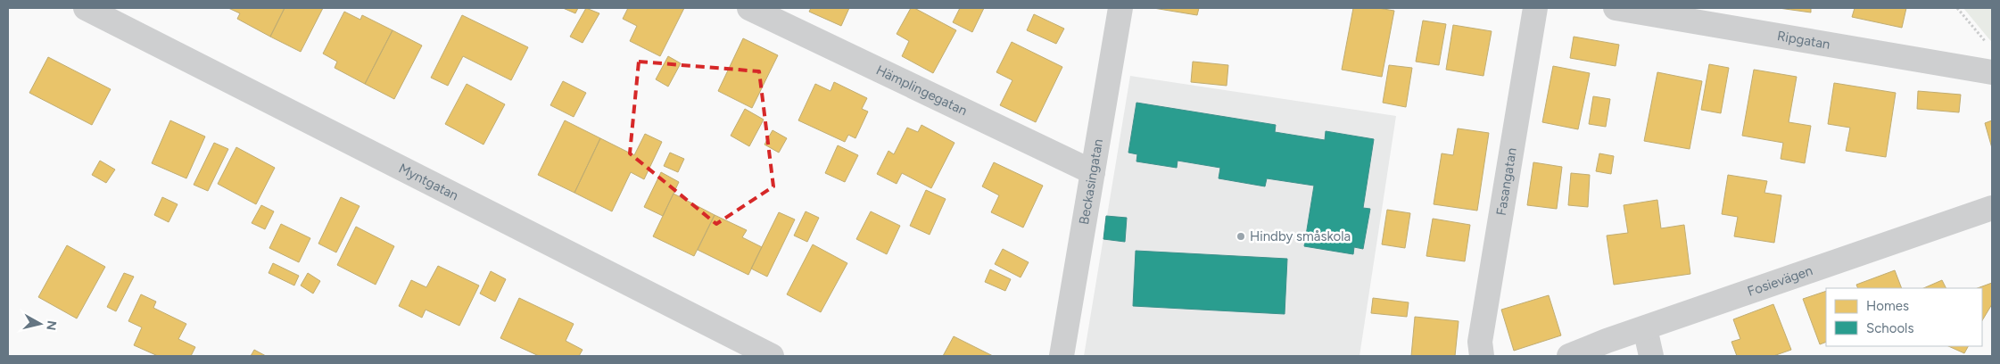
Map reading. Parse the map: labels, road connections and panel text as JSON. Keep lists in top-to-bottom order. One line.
{"streets":{"street":["Ripgatan","Hämplingegatan","Myntgatan","Beckasingatan","Fasangatan","Fosievägen"]},"crossings":[["Hämplingegatan","Beckasingatan"]],"places":["Hindby småskola"],"legend":["Homes","Schools"],"north":"right"}
